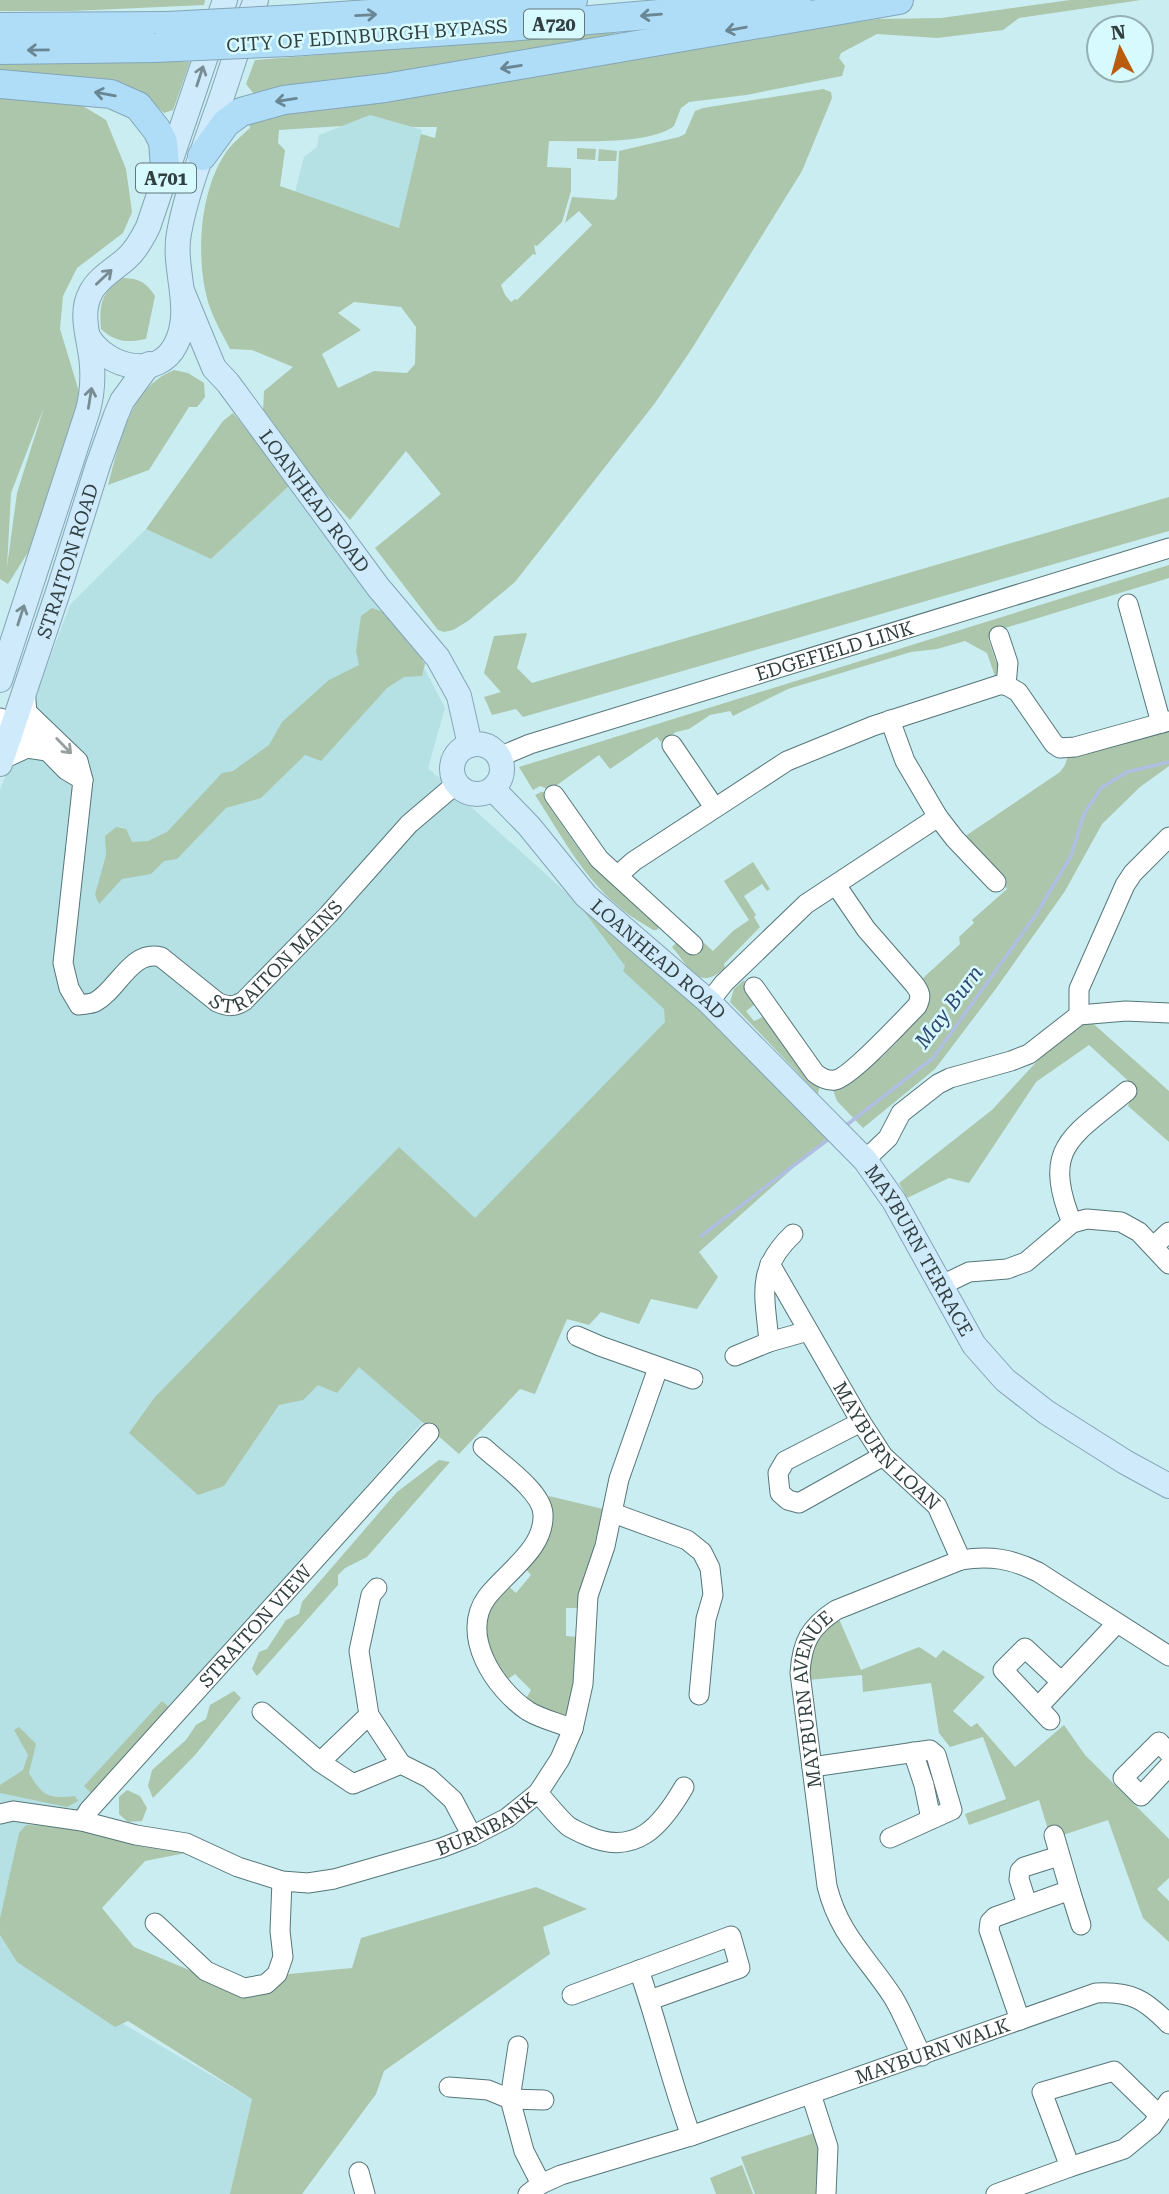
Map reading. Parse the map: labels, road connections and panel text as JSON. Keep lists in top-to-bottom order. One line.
{"streets":{"highway":["A720","CITY OF EDINBURGH BYPASS"],"main road":["A701","LOANHEAD ROAD","STRAITON ROAD","MAYBURN TERRACE"],"street":["EDGEFIELD LINK","STRAITON MAINS","MAYBURN LOAN","STRAITON VIEW","MAYBURN AVENUE","BURNBANK","MAYBURN WALK"]},"crossings":[["LOANHEAD ROAD","STRAITON ROAD"],["LOANHEAD ROAD","EDGEFIELD LINK"],["LOANHEAD ROAD","STRAITON MAINS"],["LOANHEAD ROAD","MAYBURN TERRACE"],["EDGEFIELD LINK","STRAITON MAINS"],["MAYBURN LOAN","MAYBURN AVENUE"],["STRAITON VIEW","BURNBANK"],["MAYBURN AVENUE","MAYBURN WALK"]],"water":["May Burn"],"north":"top"}
